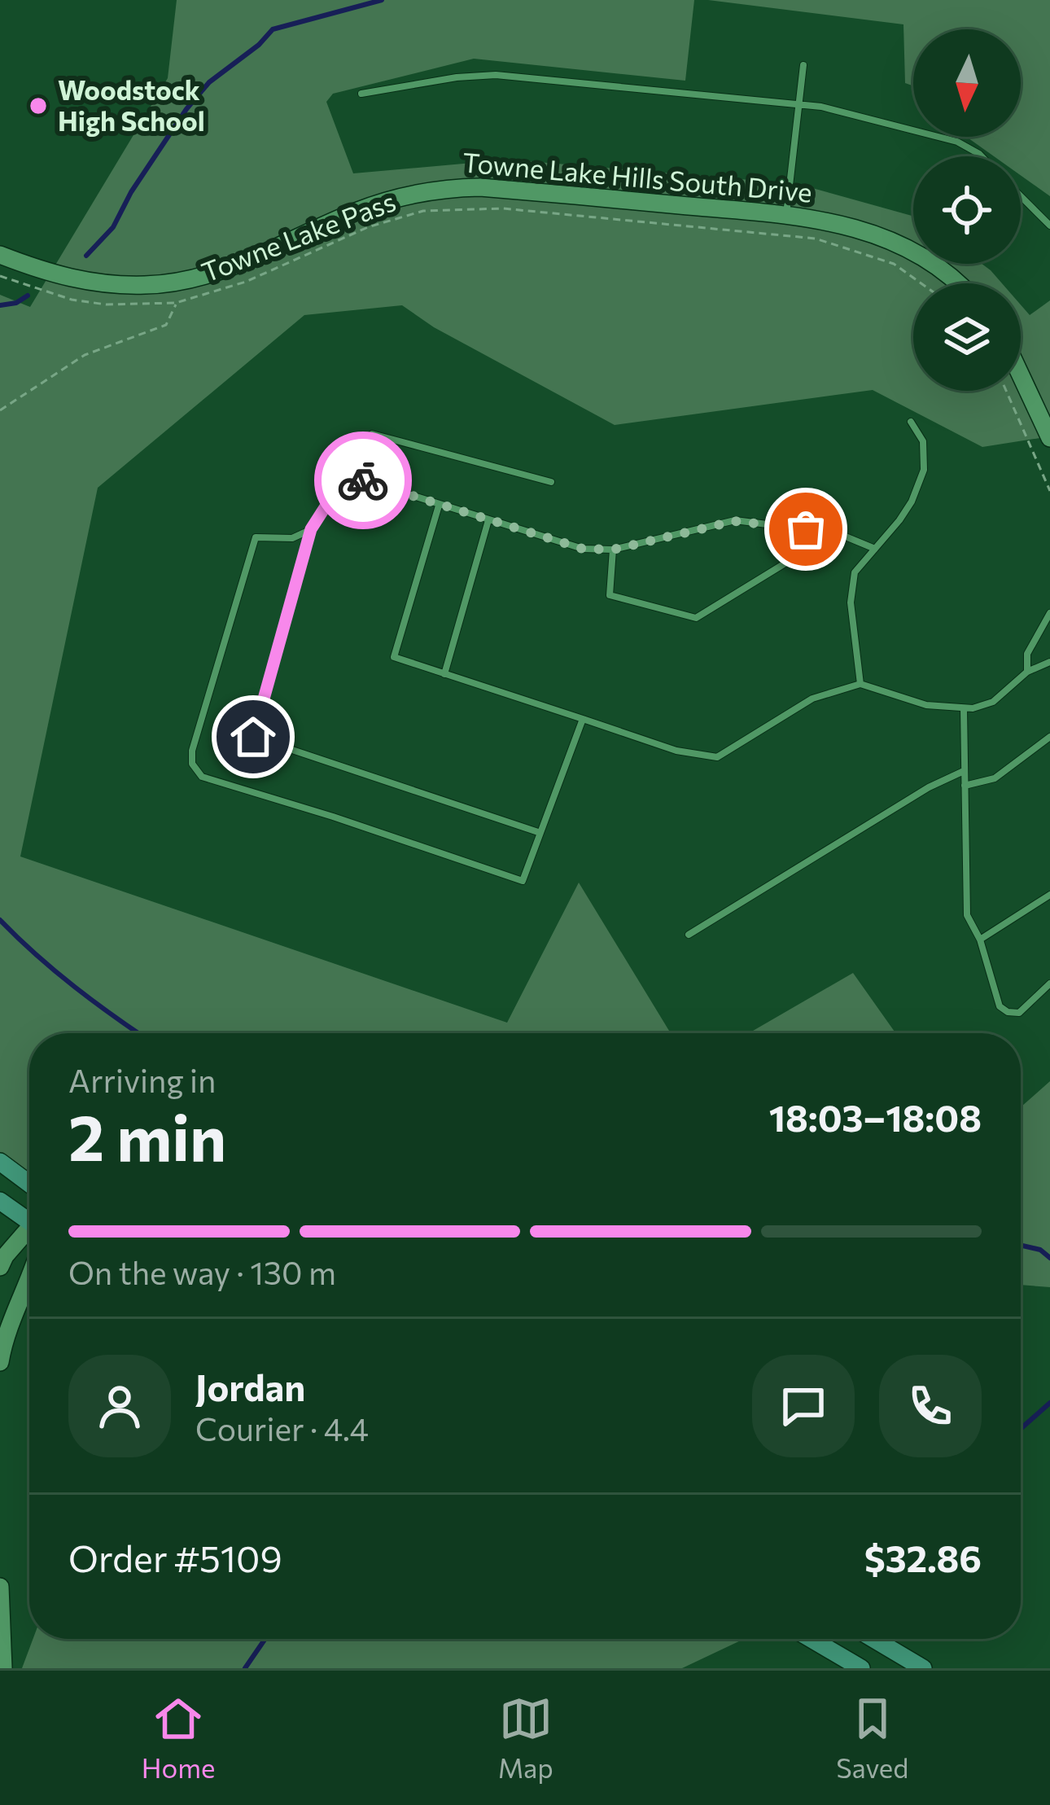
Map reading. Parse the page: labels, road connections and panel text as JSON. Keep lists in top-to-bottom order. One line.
{"streets":{"street":["Towne Lake Hills South Drive"],"path":["Towne Lake Pass"]},"places":["Woodstock High School"],"north":"bottom","page":{"heading":["2 min","Arriving in","18:03–18:08"],"panel":["Jordan","Courier · 4.4","Order #5109","$32.86"],"bar":"On the way · 130 m","tabs":["Home","Map","Saved"]}}
